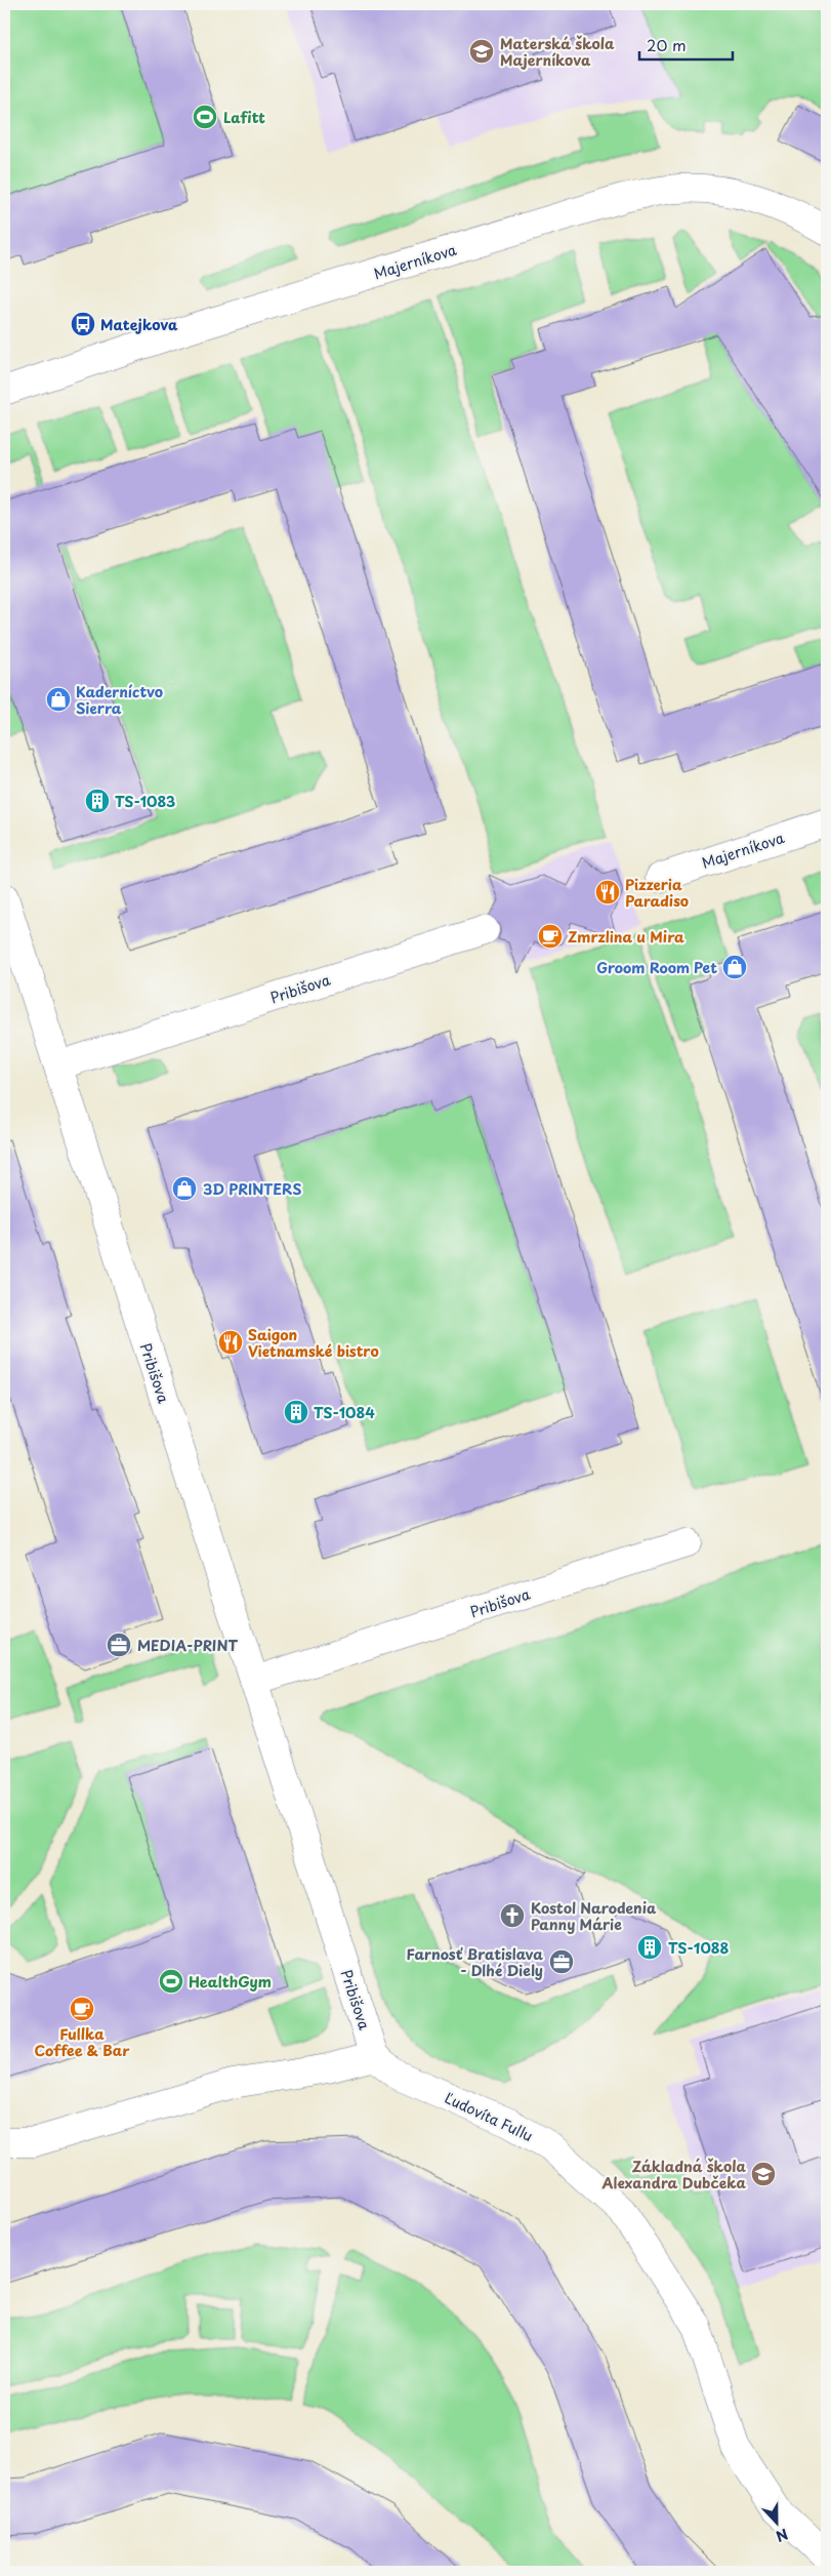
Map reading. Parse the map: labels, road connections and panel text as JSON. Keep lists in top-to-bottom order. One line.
{"streets":{"street":["Majerníkova","Pribišova","Ľudovíta Fullu"]},"crossings":[["Pribišova","Ľudovíta Fullu"]],"places":{"school or university":["Materská škola Majerníkova","Základná škola Alexandra Dubčeka"],"sports":["Lafitt","HealthGym"],"bus stop":["Matejkova"],"shop":["Kaderníctvo Sierra","Groom Room Pet","3D PRINTERS"],"building":["TS-1083","TS-1084","TS-1088"],"restaurant":["Pizzeria Paradiso","Saigon Vietnamské bistro"],"cafe":["Zmrzlina u Mira","Fullka Coffee & Bar"],"office":["MEDIA-PRINT","Farnosť Bratislava - Dlhé Diely"],"church":["Kostol Narodenia Panny Márie"]},"scale_bar":"20 m","north":"bottom"}
